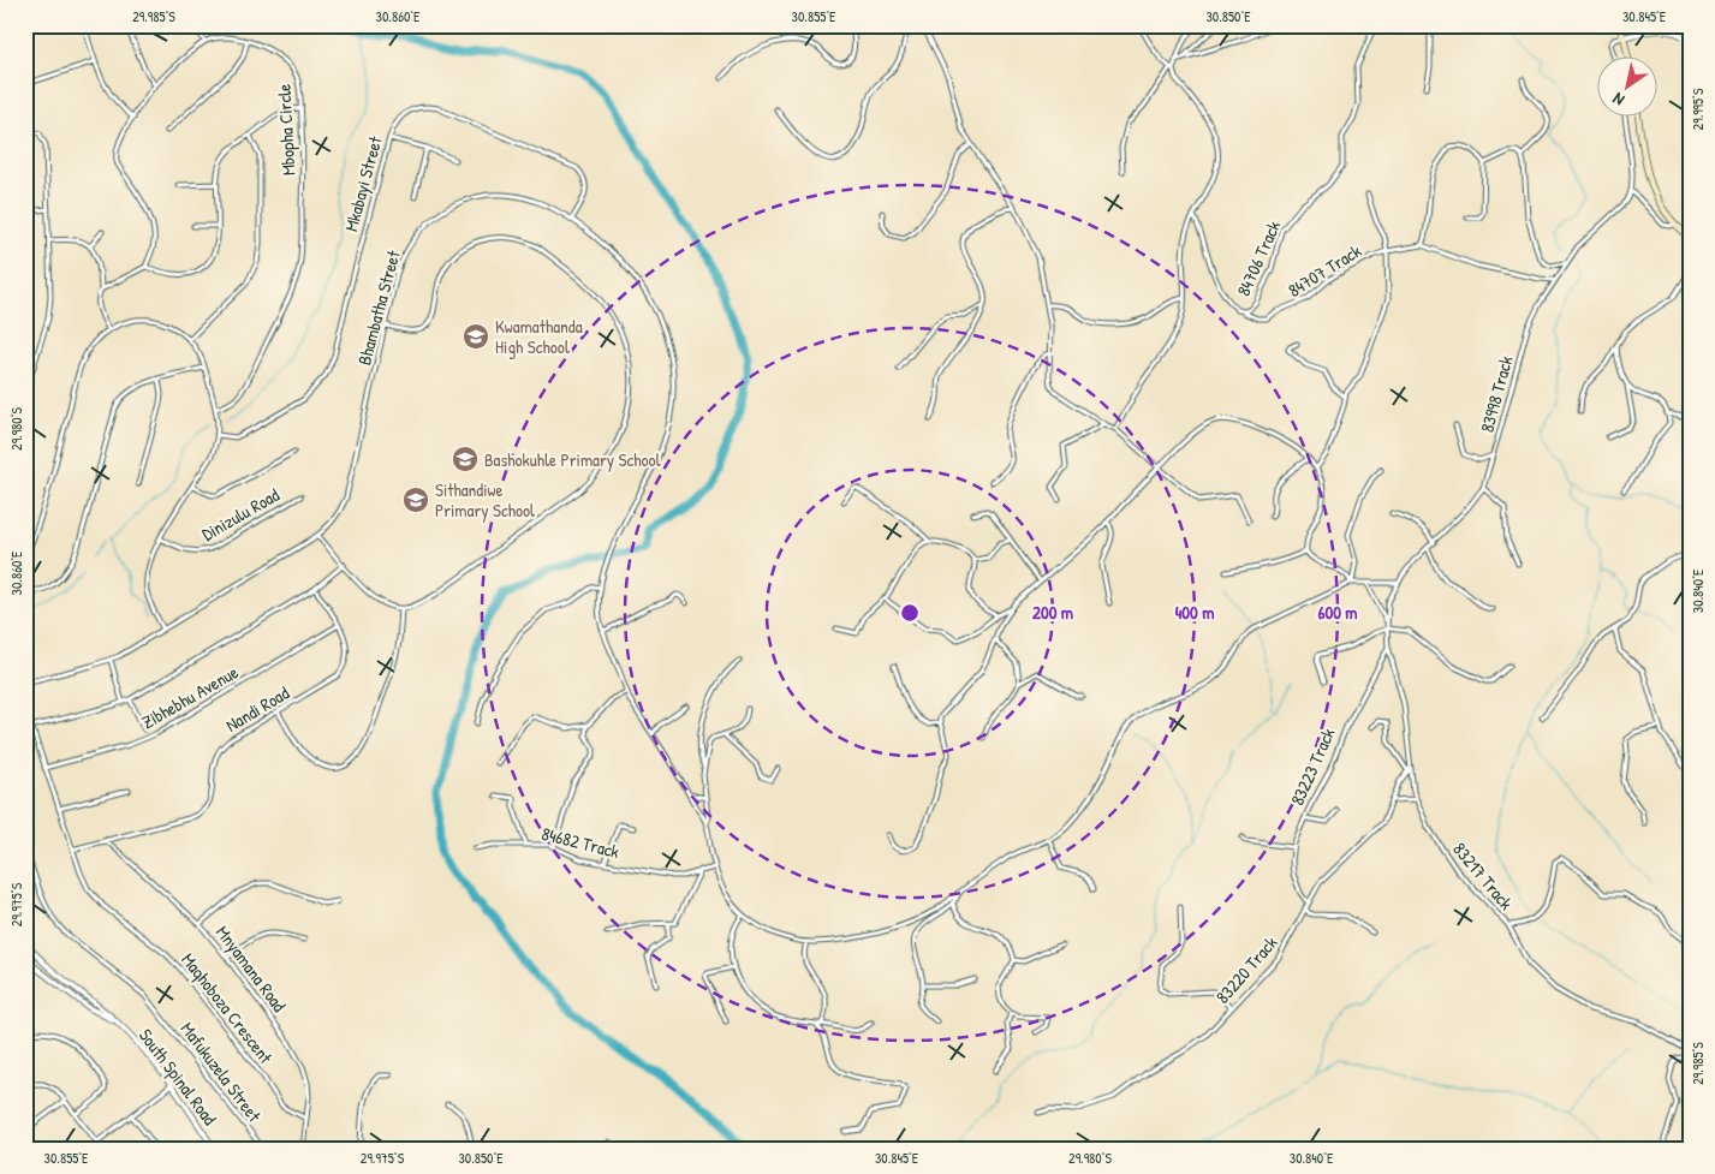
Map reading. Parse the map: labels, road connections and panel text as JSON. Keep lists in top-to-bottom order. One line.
{"streets":{"street":["Mbopha Circle","Mkabayi Street","84706 Track","84707 Track","Bhambatha Street","83998 Track","Dinizulu Road","Zibhebhu Avenue","Nandi Road","83223 Track","84682 Track","83217 Track","Mnyamana Road","83220 Track","Maqhoboza Crescent","Mafukuzela Street","South Spinal Road"]},"crossings":[["Mkabayi Street","Bhambatha Street"],["84706 Track","84707 Track"],["83998 Track","83217 Track"],["Zibhebhu Avenue","Nandi Road"],["Zibhebhu Avenue","Maqhoboza Crescent"],["Nandi Road","Mnyamana Road"],["Nandi Road","Maqhoboza Crescent"],["83223 Track","83217 Track"],["83223 Track","83220 Track"],["83217 Track","83220 Track"],["Mnyamana Road","Maqhoboza Crescent"]],"places":{"school or university":["Kwamathanda High School","Bashokuhle Primary School","Sithandiwe Primary School"]},"north":"bottom left","coordinates":["29.985°S","30.860°E","30.855°E","30.850°E","30.845°E","29.995°S","29.980°S","30.840°E","29.975°S"],"rings":["200 m","400 m","600 m"]}
